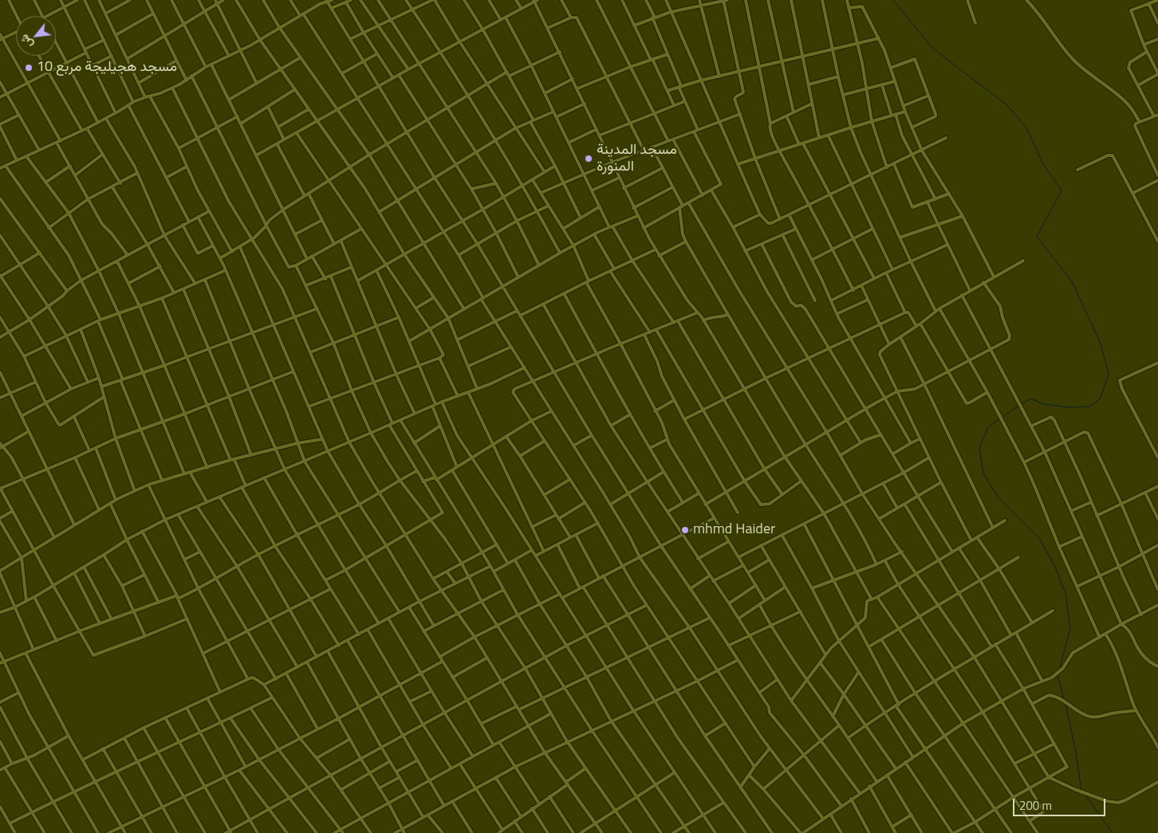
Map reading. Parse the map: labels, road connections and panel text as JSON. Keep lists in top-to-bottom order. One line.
{"places":["مسجد هجيليجة مربع 10","مسجد المدينة المنورة","mhmd Haider"],"scale_bar":"200 m","north":"bottom left"}
